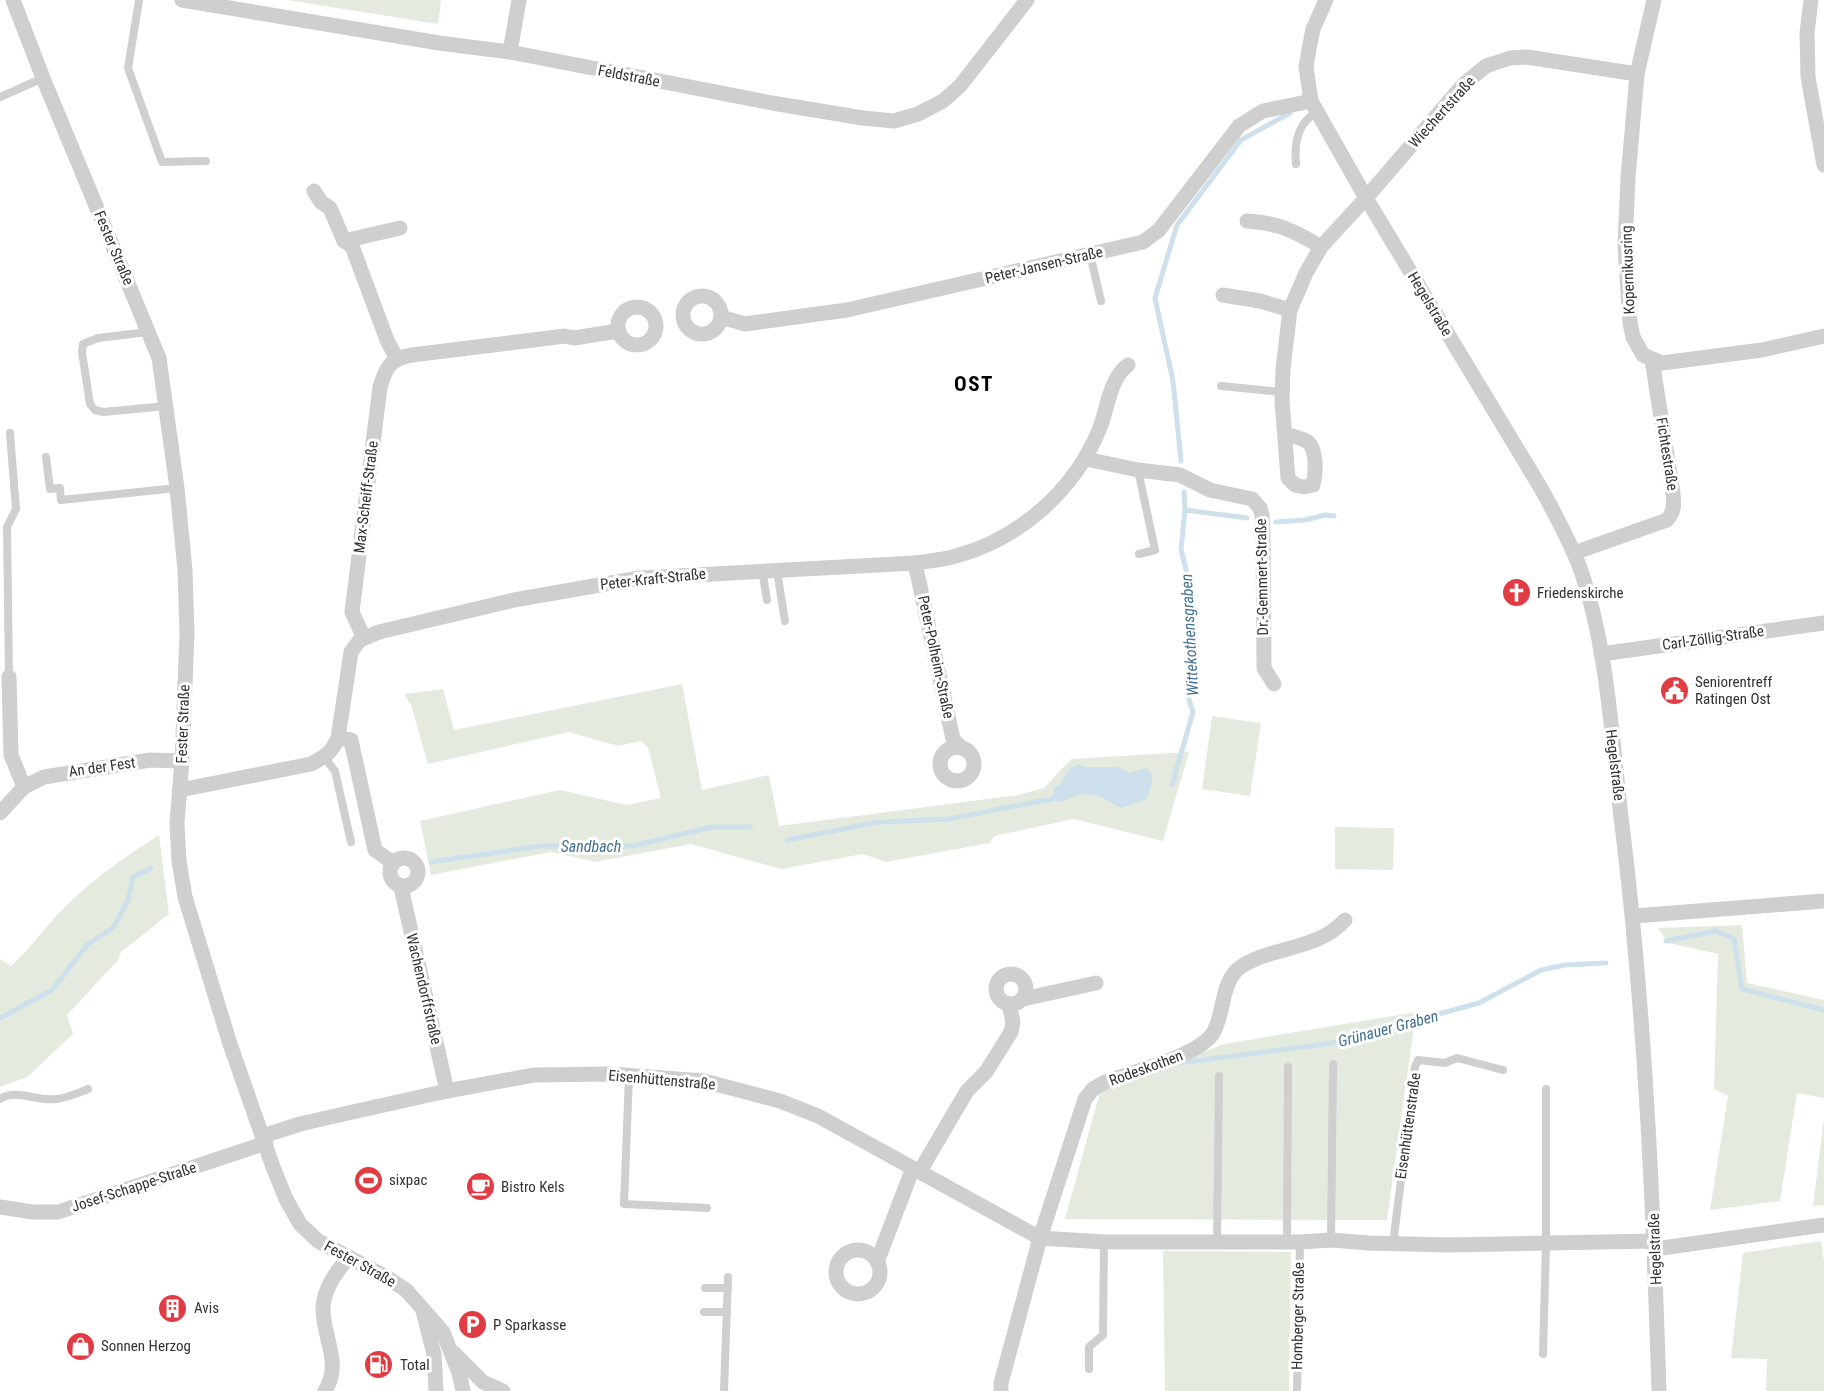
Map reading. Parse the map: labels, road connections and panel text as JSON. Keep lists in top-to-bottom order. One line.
{"streets":{"street":["Feldstraße","Wiechertstraße","Fester Straße","Peter-Jansen-Straße","Kopernikusring","Hegelstraße","Fichtestraße","Max-Scheiff-Straße","Dr.-Gemmert-Straße","Peter-Kraft-Straße","Carl-Zöllig-Straße","Peter-Polheim-Straße","An der Fest","Wachendorffstraße","Rodeskothen","Eisenhüttenstraße","Josef-Schappe-Straße"],"lane":["Homberger Straße"]},"crossings":[["Wiechertstraße","Kopernikusring"],["Wiechertstraße","Hegelstraße"],["Fester Straße","An der Fest"],["Fester Straße","Eisenhüttenstraße"],["Fester Straße","Josef-Schappe-Straße"],["Kopernikusring","Fichtestraße"],["Hegelstraße","Fichtestraße"],["Hegelstraße","Carl-Zöllig-Straße"],["Hegelstraße","Eisenhüttenstraße"],["Max-Scheiff-Straße","Peter-Kraft-Straße"],["Dr.-Gemmert-Straße","Peter-Kraft-Straße"],["Peter-Kraft-Straße","Peter-Polheim-Straße"],["Wachendorffstraße","Eisenhüttenstraße"],["Rodeskothen","Eisenhüttenstraße"],["Eisenhüttenstraße","Josef-Schappe-Straße"],["Eisenhüttenstraße","Homberger Straße"]],"districts":["OST"],"water":["Wittekothensgraben","Sandbach","Grünauer Graben"],"places":{"church":["Friedenskirche"],"public building":["Seniorentreff Ratingen Ost"],"sports":["sixpac"],"cafe":["Bistro Kels"],"building":["Avis"],"parking":["P Sparkasse"],"shop":["Sonnen Herzog"],"fuel station":["Total"]}}
